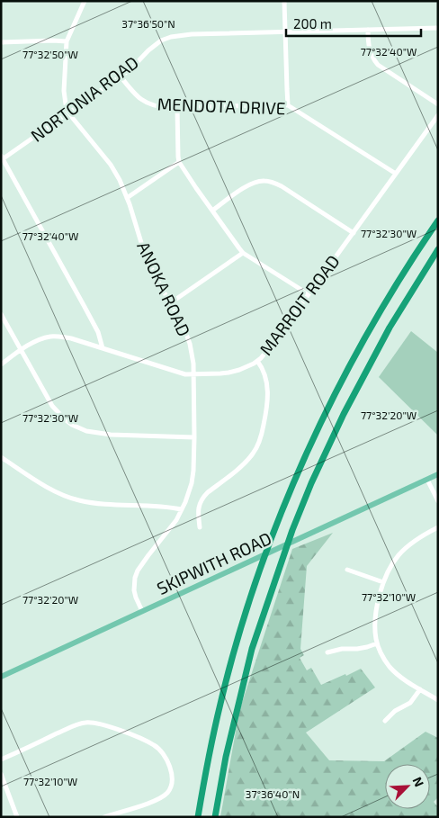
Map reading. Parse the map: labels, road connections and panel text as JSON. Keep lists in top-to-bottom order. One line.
{"streets":{"main road":["SKIPWITH ROAD"],"street":["NORTONIA ROAD","MENDOTA DRIVE","ANOKA ROAD","MARROIT ROAD"]},"crossings":[["NORTONIA ROAD","MENDOTA DRIVE"],["NORTONIA ROAD","ANOKA ROAD"],["MENDOTA DRIVE","MARROIT ROAD"],["ANOKA ROAD","MARROIT ROAD"],["ANOKA ROAD","SKIPWITH ROAD"]],"scale_bar":"200 m","north":"top right","coordinates":["37°36'50\"N","77°32'40\"W","77°32'50\"W","77°32'30\"W","77°32'20\"W","77°32'10\"W","37°36'40\"N"]}
